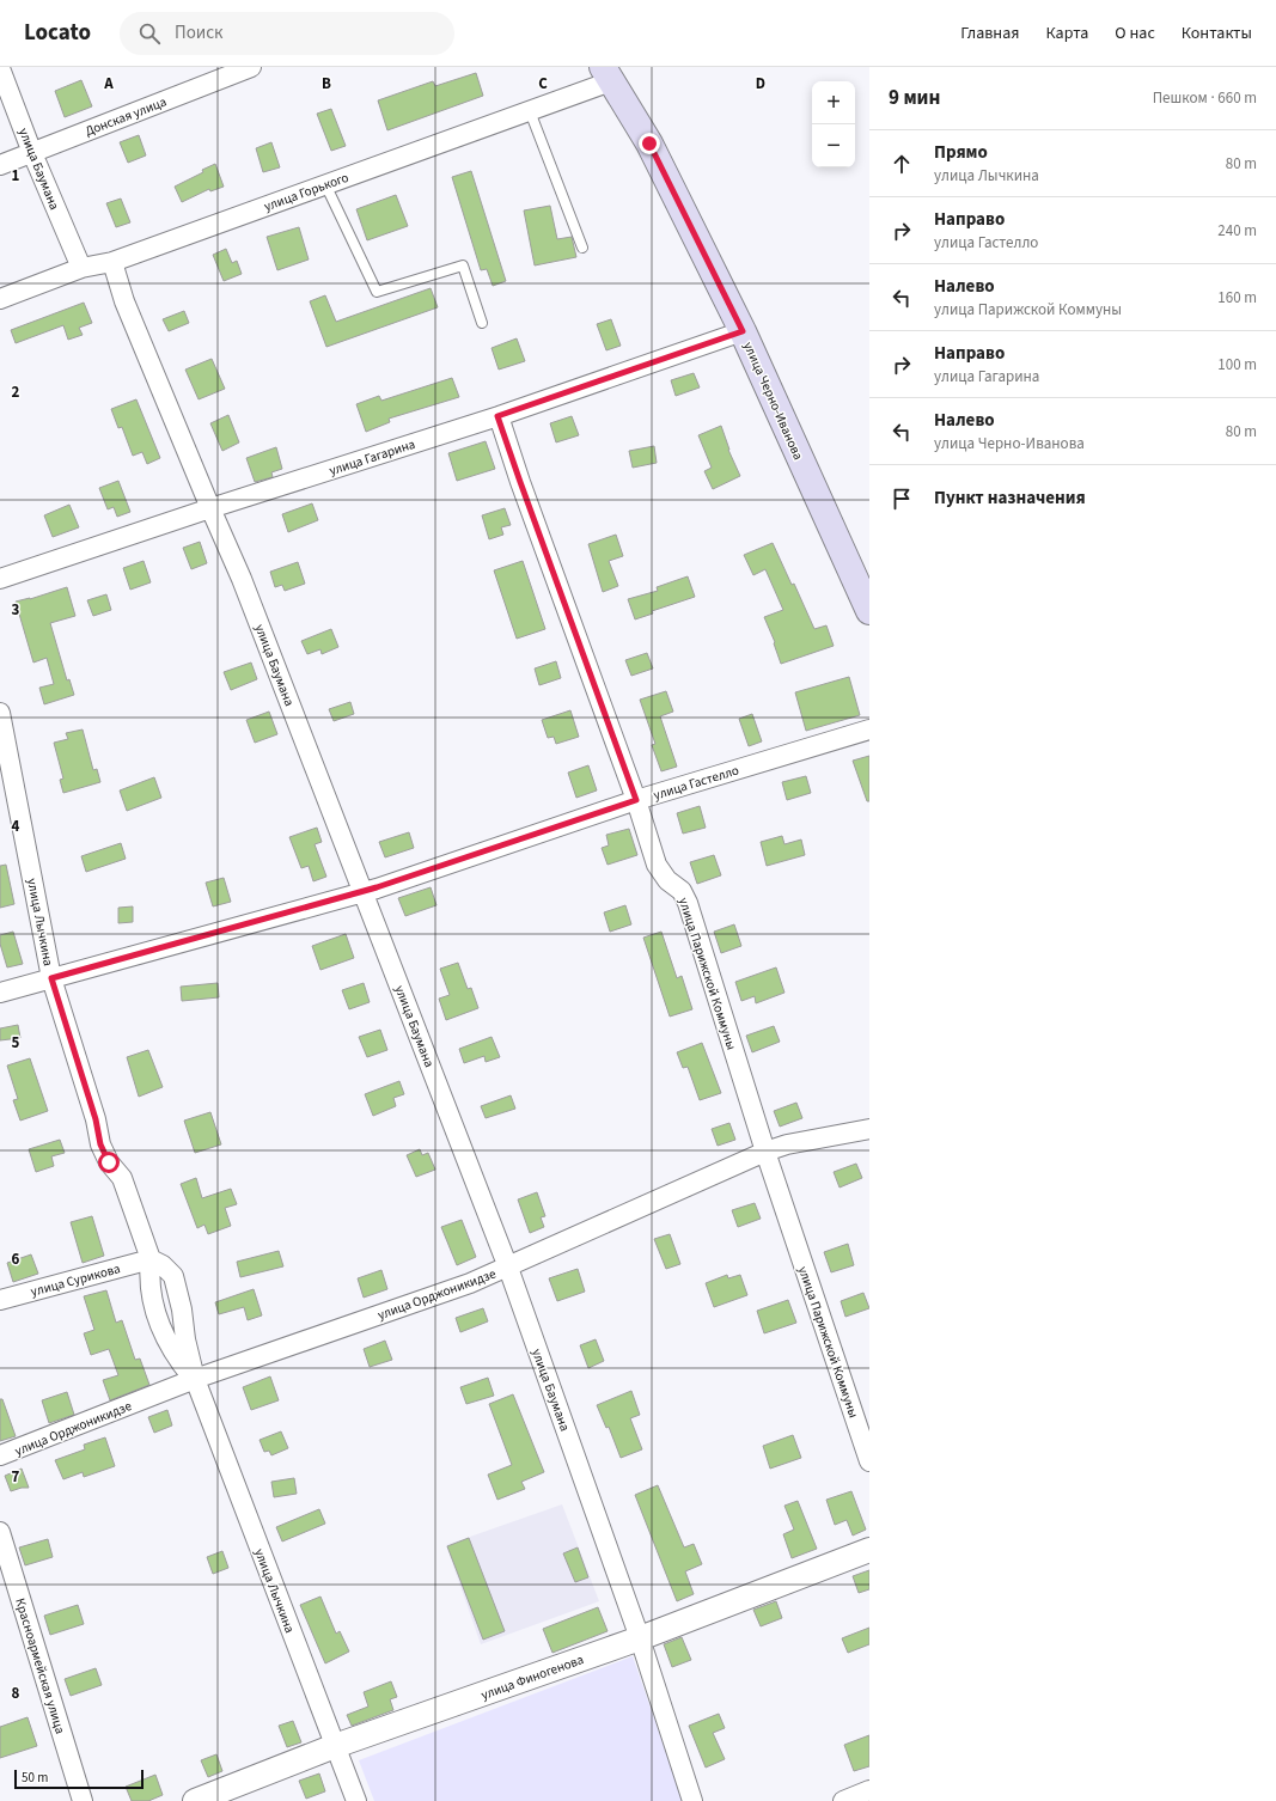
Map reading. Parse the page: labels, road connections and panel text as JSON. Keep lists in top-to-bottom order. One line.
{"streets":{"main road":["улица Черно-Иванова"],"street":["Донская улица","улица Баумана","улица Горького","улица Гагарина","улица Гастелло","улица Лычкина","улица Парижской Коммуны","улица Сурикова","улица Орджоникидзе","Красноармейская улица","улица Финогенова"]},"crossings":[["Донская улица","улица Баумана"],["улица Баумана","улица Горького"],["улица Баумана","улица Гагарина"],["улица Баумана","улица Гастелло"],["улица Баумана","улица Орджоникидзе"],["улица Баумана","улица Финогенова"],["улица Горького","улица Черно-Иванова"],["улица Черно-Иванова","улица Гагарина"],["улица Гагарина","улица Парижской Коммуны"],["улица Гастелло","улица Лычкина"],["улица Гастелло","улица Парижской Коммуны"],["улица Лычкина","улица Сурикова"],["улица Лычкина","улица Орджоникидзе"],["улица Лычкина","улица Финогенова"],["улица Парижской Коммуны","улица Орджоникидзе"]],"scale_bar":"50 m","page":{"header":"Locato","search":"Поиск","nav":["Главная","Карта","О нас","Контакты"],"heading":["9 мин","Пешком · 660 m"],"map_buttons":["+","−"],"list":[["Прямо","улица Лычкина","80 m"],["Направо","улица Гастелло","240 m"],["Налево","улица Парижской Коммуны","160 m"],["Направо","улица Гагарина","100 m"],["Налево","улица Черно-Иванова","80 m"],"Пункт назначения"],"scale":"50 m"},"grid":{"columns":["A","B","C","D"],"rows":["1","2","3","4","5","6","7","8"]}}
